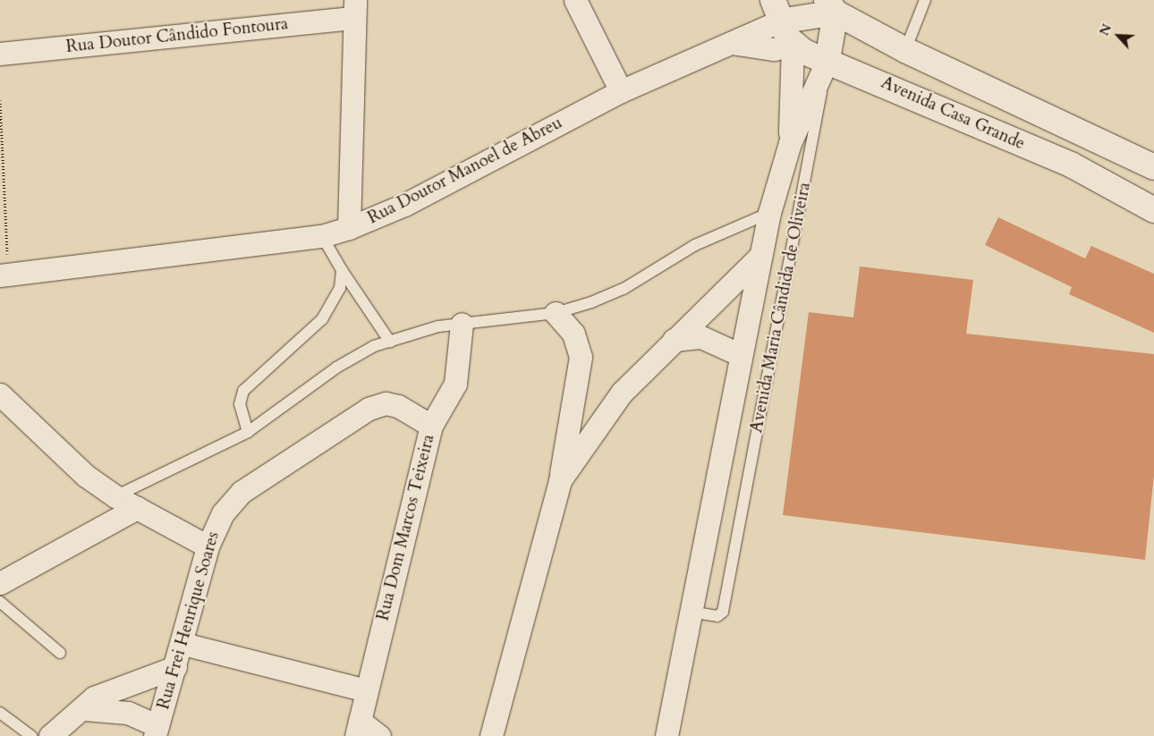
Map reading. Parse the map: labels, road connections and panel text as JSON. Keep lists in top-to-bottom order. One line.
{"streets":{"main road":["Avenida Casa Grande"],"street":["Rua Doutor Cândido Fontoura","Rua Doutor Manoel de Abreu","Avenida Maria Cândida de Oliveira","Rua Dom Marcos Teixeira","Rua Frei Henrique Soares"]},"crossings":[["Avenida Casa Grande","Avenida Maria Cândida de Oliveira"],["Rua Dom Marcos Teixeira","Rua Frei Henrique Soares"]],"north":"top left"}
